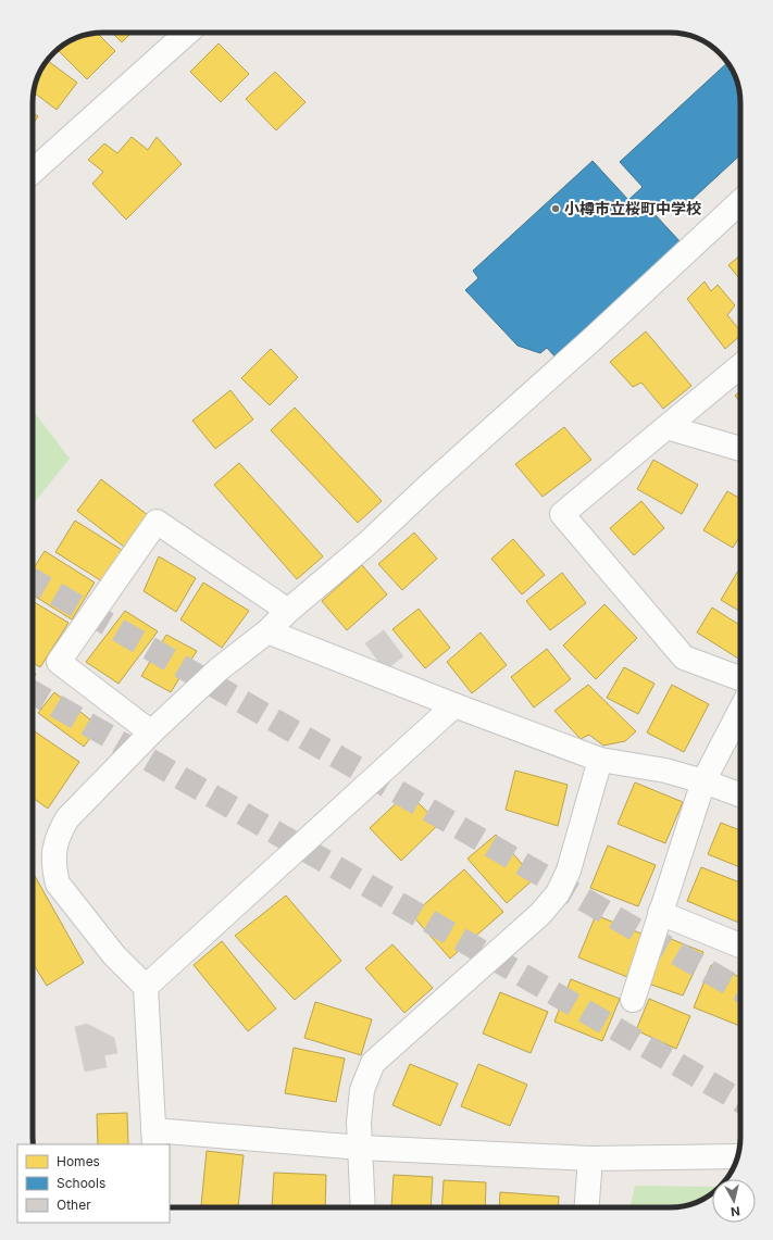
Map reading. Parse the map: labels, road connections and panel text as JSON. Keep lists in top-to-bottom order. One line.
{"places":["小樽市立桜町中学校"],"legend":["Homes","Schools","Other"],"north":"bottom"}
